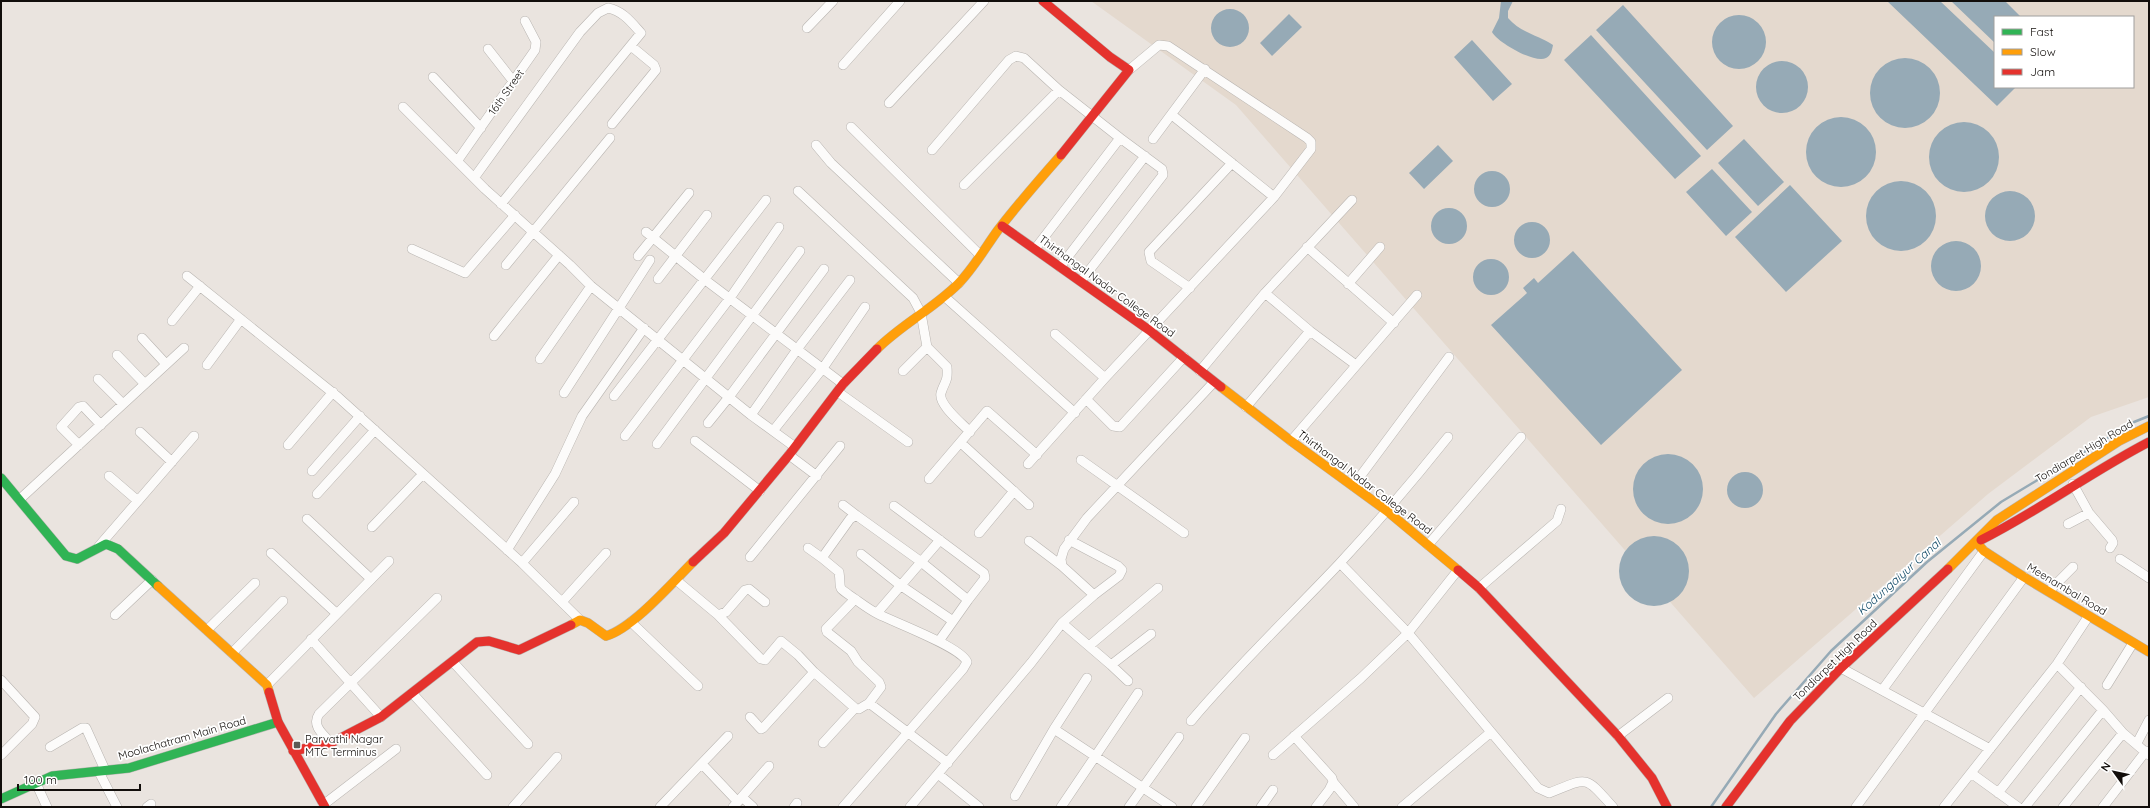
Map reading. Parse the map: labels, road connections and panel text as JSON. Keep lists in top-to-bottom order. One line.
{"streets":{"street":["16th Street","Thirthangal Nadar College Road","Tondiarpet High Road","Meenambal Road","Moolachatram Main Road"]},"crossings":[["Tondiarpet High Road","Meenambal Road"]],"water":["Kodungaiyur Canal"],"places":{"transit":["Parvathi Nagar MTC Terminus"]},"legend":["Fast","Slow","Jam"],"scale_bar":"100 m","north":"top left"}
